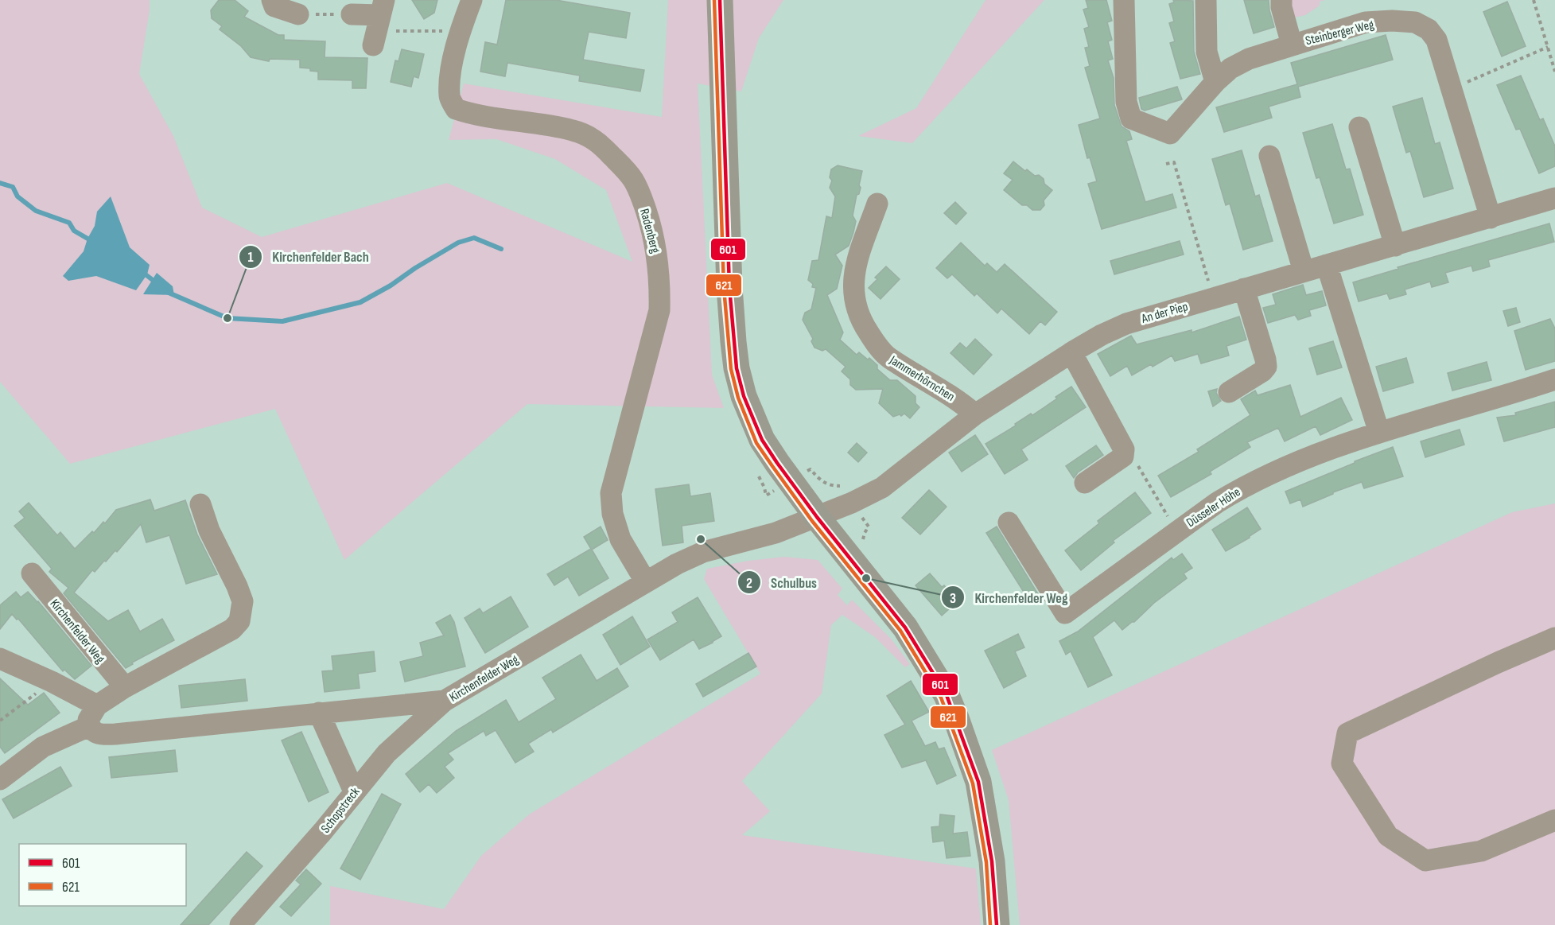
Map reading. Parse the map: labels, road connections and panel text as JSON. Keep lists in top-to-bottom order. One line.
{"streets":{"street":["Steinberger Weg","Radenberg","An der Piep","Jammerhörnchen","Düsseler Höhe","Kirchenfelder Weg","Schopstreck"]},"crossings":[["Steinberger Weg","An der Piep"],["Radenberg","Kirchenfelder Weg"],["An der Piep","Jammerhörnchen"],["An der Piep","Kirchenfelder Weg"],["Kirchenfelder Weg","Schopstreck"]],"places":["Kirchenfelder Bach","Schulbus","Kirchenfelder Weg"],"lines":["transit line 601","transit line 621"],"legend":["601","621"]}
